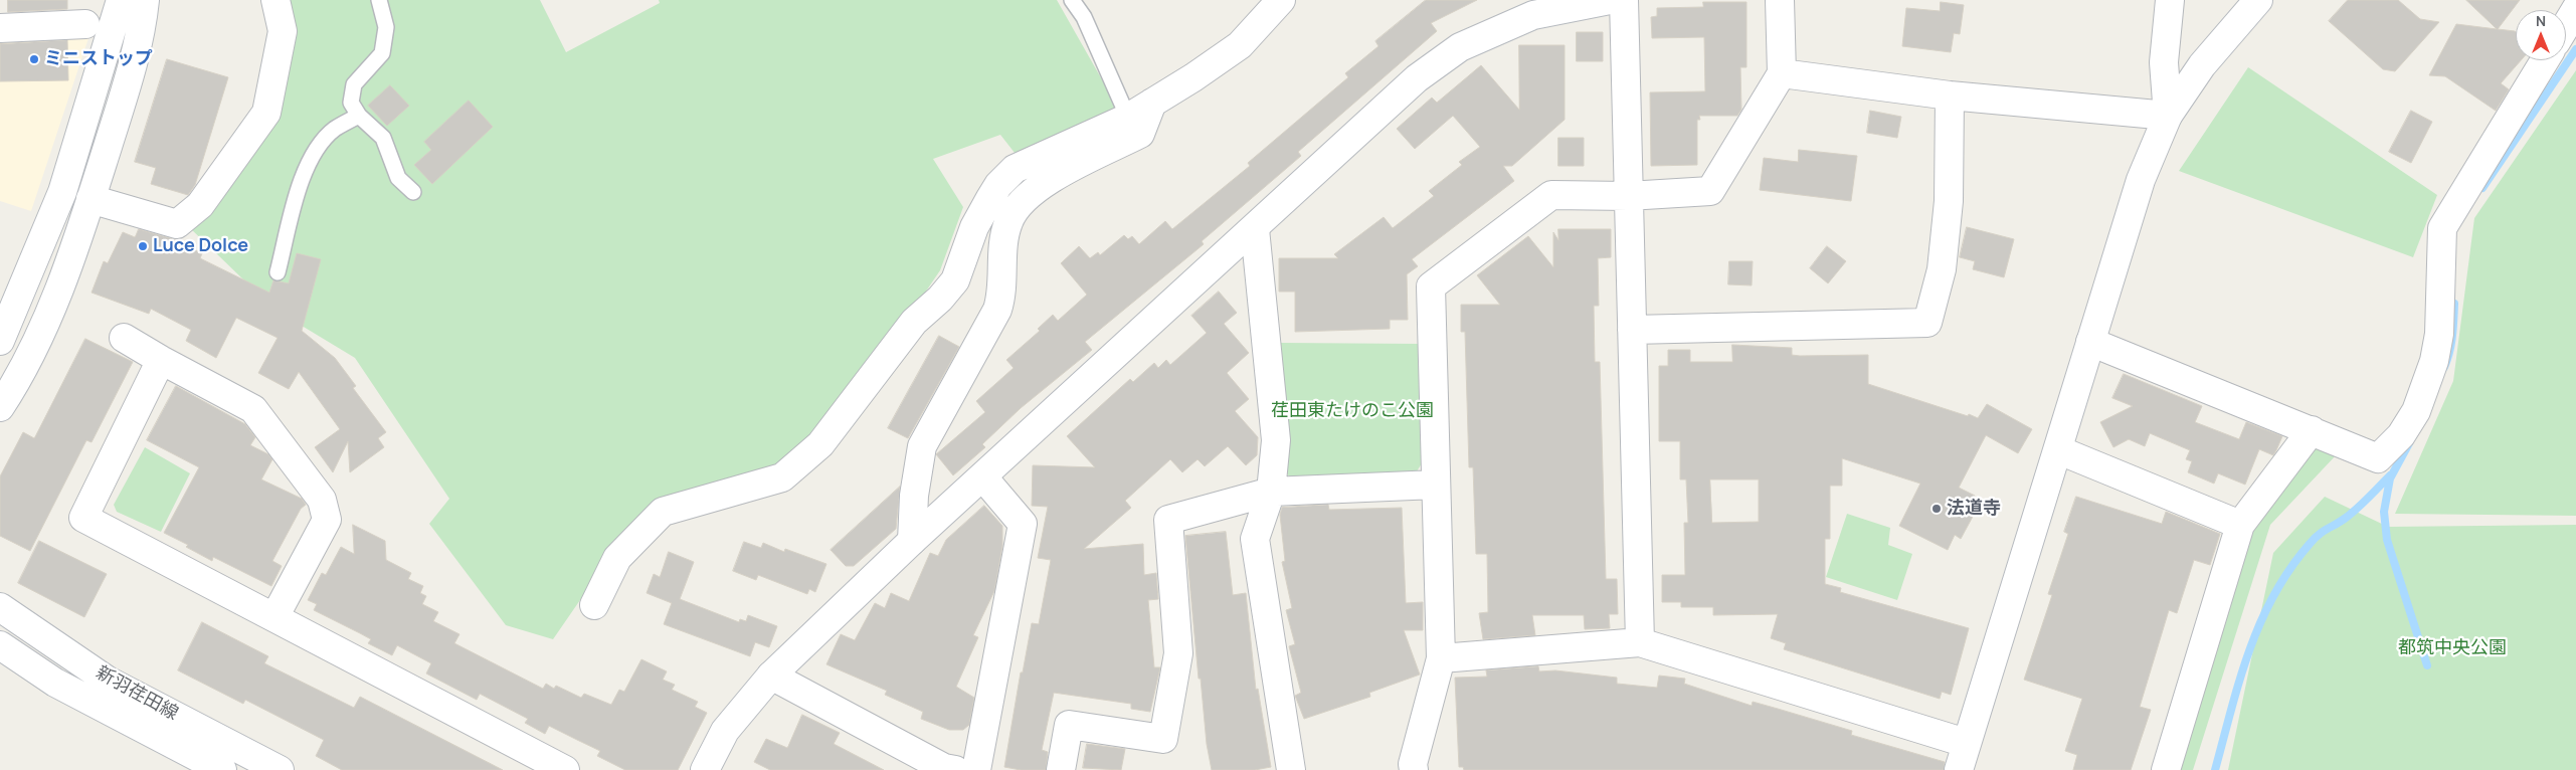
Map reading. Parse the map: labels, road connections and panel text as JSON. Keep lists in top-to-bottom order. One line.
{"streets":{"street":["新羽荏田線"]},"parks":["荏田東たけのこ公園","都筑中央公園"],"places":["ミニストップ","Luce Dolce","法道寺"],"north":"top"}
